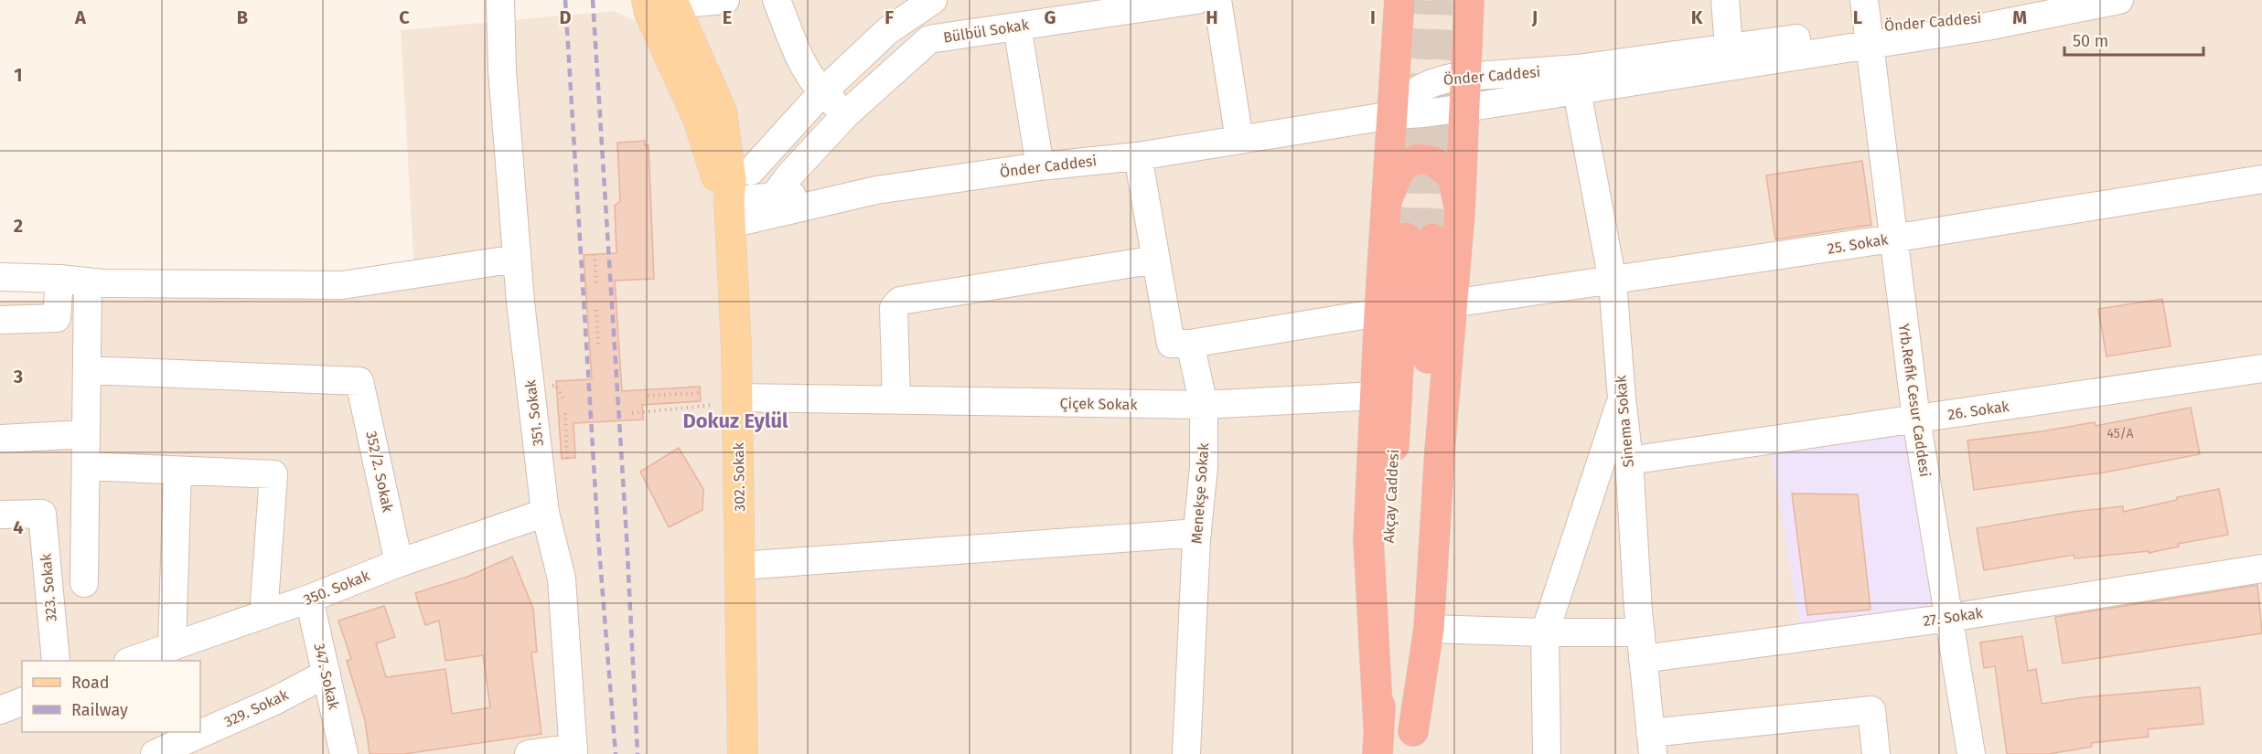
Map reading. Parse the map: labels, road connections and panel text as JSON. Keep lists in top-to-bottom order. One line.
{"streets":{"highway":["Akçay Caddesi"],"main road":["302. Sokak"],"street":["Önder Caddesi","Bülbül Sokak","25. Sokak","Yrb.Refik Cesur Caddesi","Çiçek Sokak","26. Sokak","351. Sokak","Sinema Sokak","352/2. Sokak","Menekşe Sokak","323. Sokak","350. Sokak","27. Sokak","347. Sokak","329. Sokak"]},"crossings":[["Önder Caddesi","Bülbül Sokak"],["Önder Caddesi","Yrb.Refik Cesur Caddesi"],["Önder Caddesi","Sinema Sokak"],["Önder Caddesi","302. Sokak"],["25. Sokak","Yrb.Refik Cesur Caddesi"],["25. Sokak","Sinema Sokak"],["Yrb.Refik Cesur Caddesi","26. Sokak"],["Yrb.Refik Cesur Caddesi","27. Sokak"],["Çiçek Sokak","302. Sokak"],["Çiçek Sokak","Menekşe Sokak"],["26. Sokak","Sinema Sokak"],["351. Sokak","350. Sokak"],["Sinema Sokak","27. Sokak"],["352/2. Sokak","350. Sokak"],["350. Sokak","347. Sokak"],["347. Sokak","329. Sokak"]],"districts":["Dokuz Eylül"],"house_numbers":["45/A"],"legend":["Road","Railway"],"scale_bar":"50 m","grid":{"columns":["A","B","C","D","E","F","G","H","I","J","K","L","M"],"rows":["1","2","3","4"]}}
